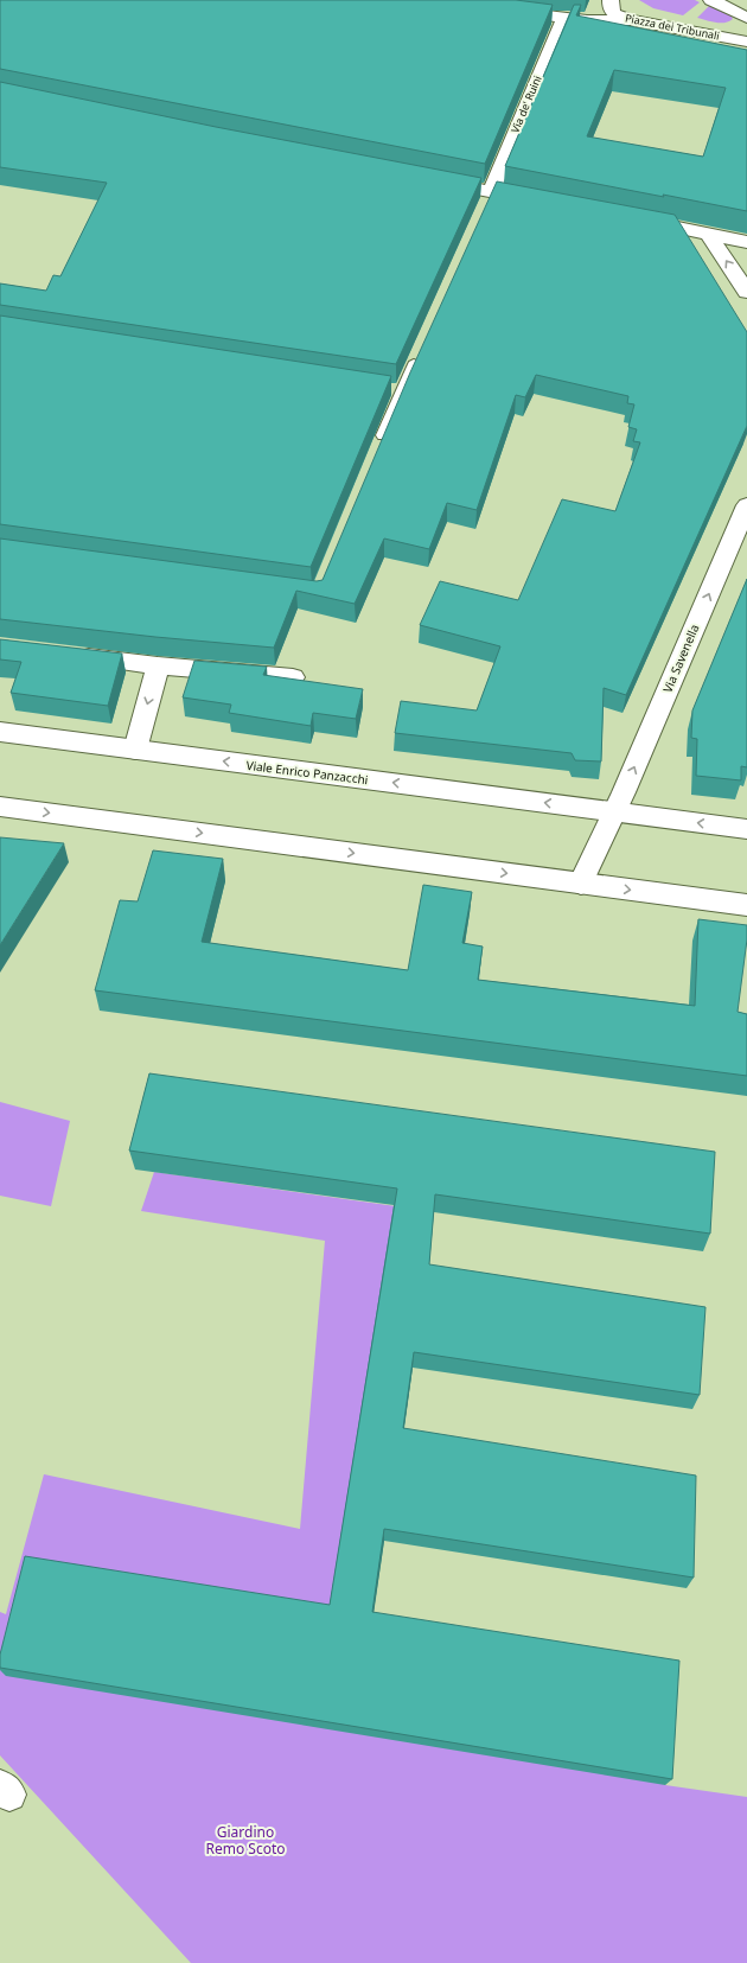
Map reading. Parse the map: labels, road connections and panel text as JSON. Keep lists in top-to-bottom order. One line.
{"streets":{"street":["Piazza dei Tribunali","Via de' Ruini","Via Savenella","Viale Enrico Panzacchi"]},"crossings":[["Via Savenella","Viale Enrico Panzacchi"]],"one_way":["Via Savenella"],"parks":["Giardino Remo Scoto"]}
